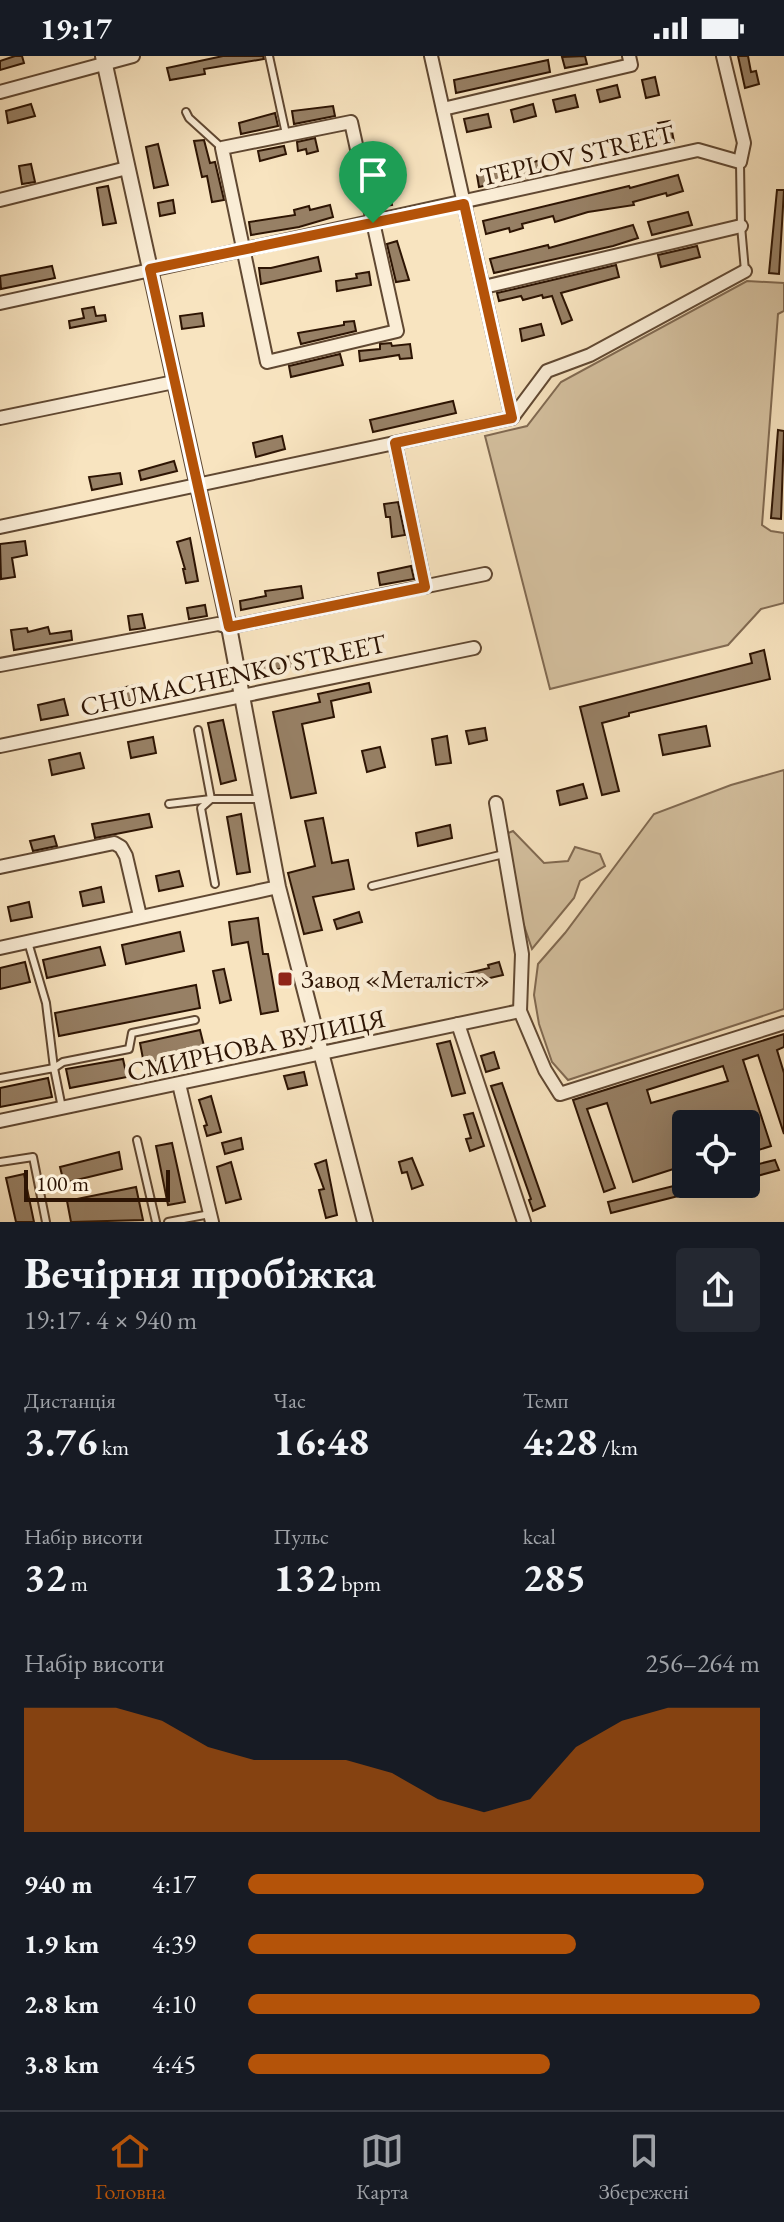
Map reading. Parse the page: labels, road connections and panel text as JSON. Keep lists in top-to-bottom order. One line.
{"streets":{"street":["TEPLOV STREET","CHUMACHENKO STREET","СМИРНОВА ВУЛИЦЯ"]},"places":{"transit":["Завод «Металіст»"]},"scale_bar":"100 m","page":{"status":"19:17","scale":"100 m","heading":["Вечірня пробіжка","19:17 · 4 × 940 m"],"stats":[["Дистанція","3.76 km"],["Час","16:48"],["Темп","4:28 /km"],["Набір висоти","32 m"],["Пульс","132 bpm"],["kcal","285"]],"chart":["Набір висоти","256–264 m"],"list":[{"name":"940 m","note":"4:17"},{"name":"1.9 km","note":"4:39"},{"name":"2.8 km","note":"4:10"},{"name":"3.8 km","note":"4:45"}],"tabs":["Головна","Карта","Збережені"]}}
